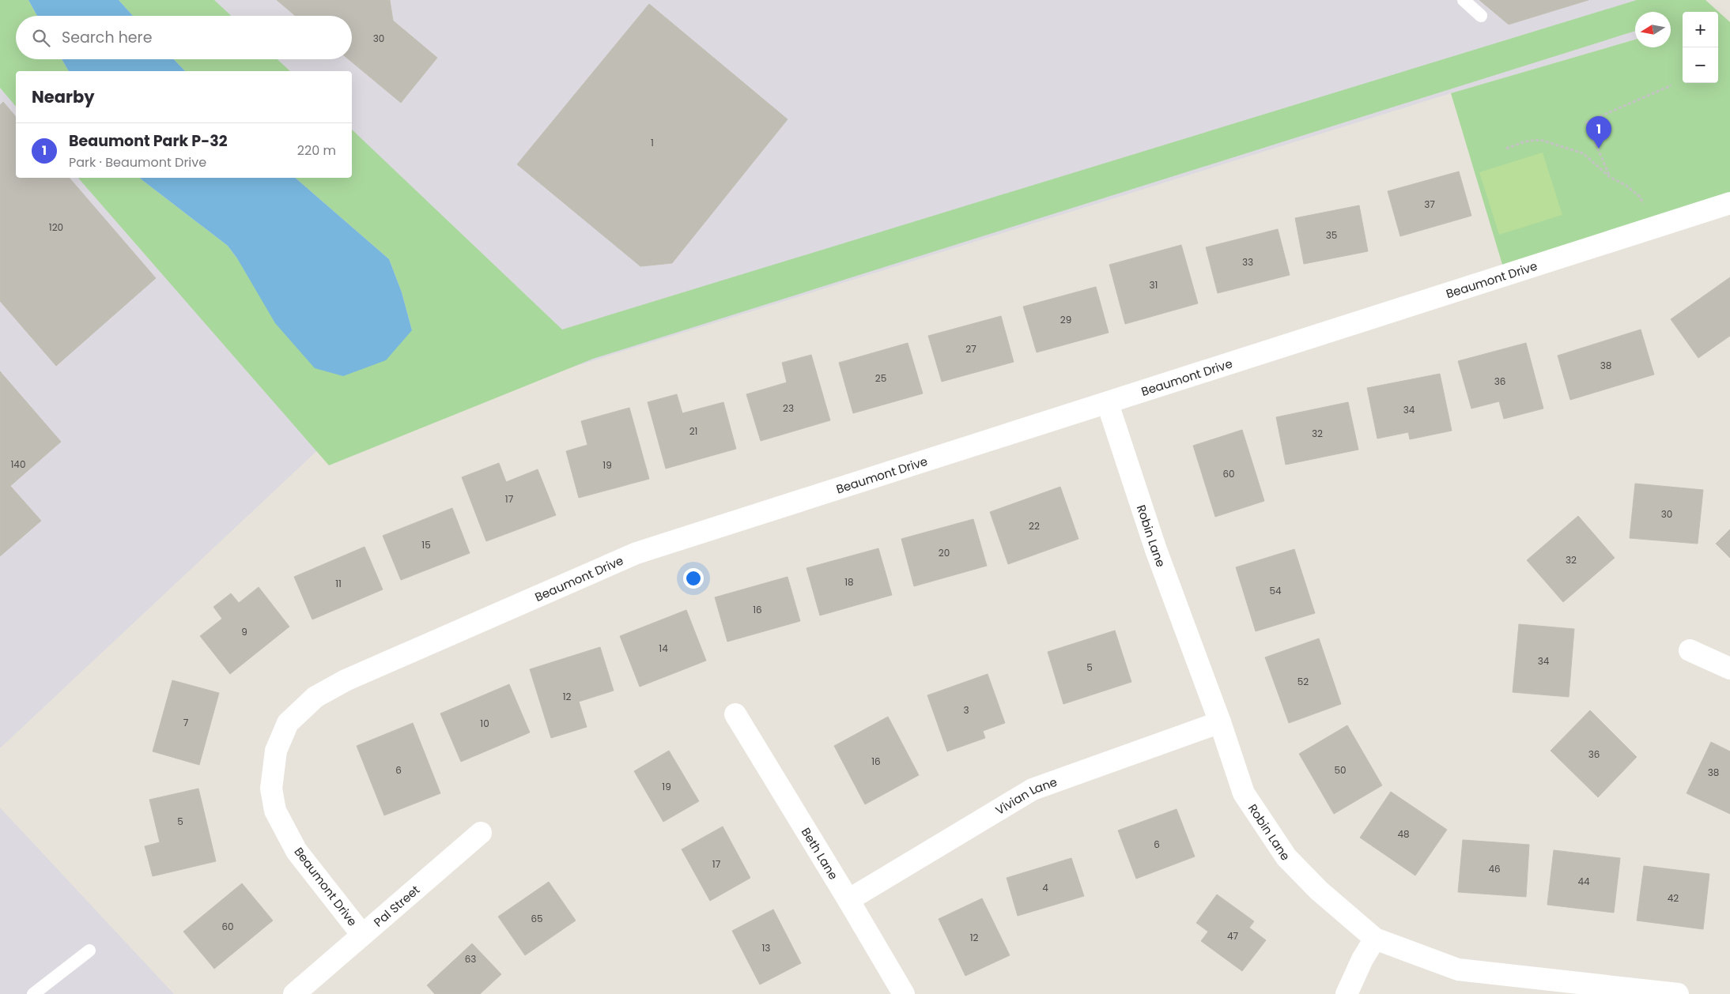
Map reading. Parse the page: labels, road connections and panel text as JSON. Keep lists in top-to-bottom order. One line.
{"streets":{"street":["Beaumont Drive","Robin Lane","Vivian Lane","Beth Lane","Pal Street"]},"crossings":[["Beaumont Drive","Robin Lane"],["Beaumont Drive","Pal Street"],["Robin Lane","Vivian Lane"],["Vivian Lane","Beth Lane"]],"house_numbers":["30","1","37","120","35","33","31","29","27","38","25","36","23","34","21","32","140","19","60","17","30","22","15","20","32","18","11","54","16","9","14","34","5","52","12","3","7","10","36","16","6","50","38","19","5","48","6","17","46","44","4","42","65","60","47","12","13","63"],"north":"left","page":{"map_buttons":["+","−"],"search":"Search here","heading":"Nearby","pins":"1","list":[{"mark":"1","name":"Beaumont Park P-32","note":"Park · Beaumont Drive","value":"220 m"}]}}
